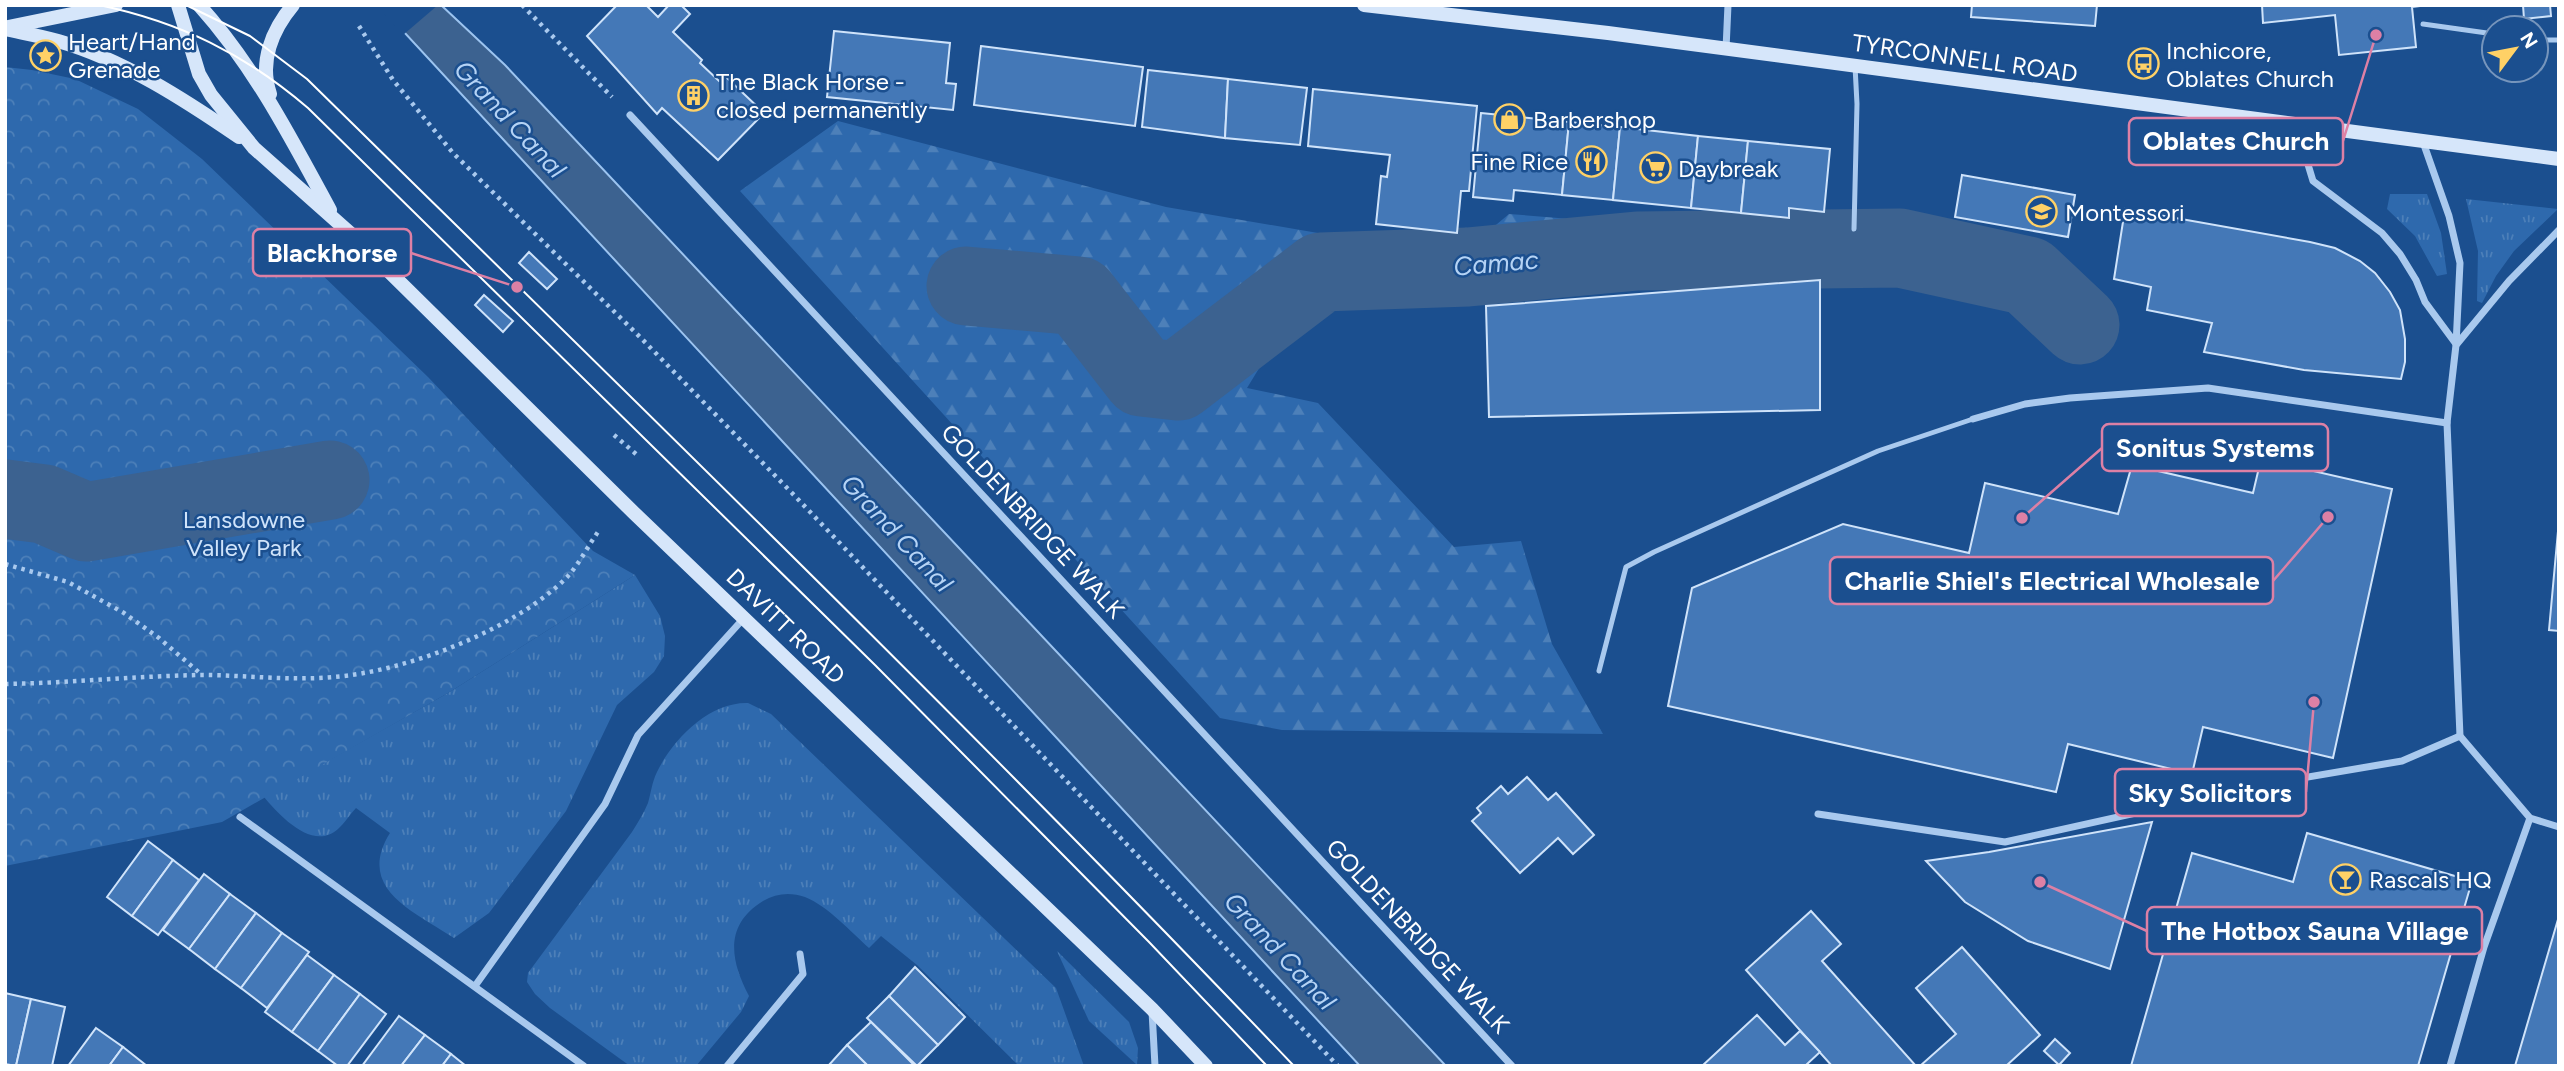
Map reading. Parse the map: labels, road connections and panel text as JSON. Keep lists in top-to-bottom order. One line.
{"streets":{"main road":["TYRCONNELL ROAD","DAVITT ROAD"],"street":["GOLDENBRIDGE WALK"]},"water":["Grand Canal","Camac"],"parks":["Lansdowne Valley Park"],"places":{"other":["Oblates Church","Blackhorse","Charlie Shiel's Electrical Wholesale","Sonitus Systems","Sky Solicitors","The Hotbox Sauna Village"],"place":["Heart/Hand Grenade"],"bus stop":["Inchicore, Oblates Church"],"building":["The Black Horse - closed permanently"],"shop":["Barbershop"],"restaurant":["Fine Rice"],"supermarket":["Daybreak"],"school or university":["Montessori"],"bar":["Rascals HQ"]},"north":"top right"}
